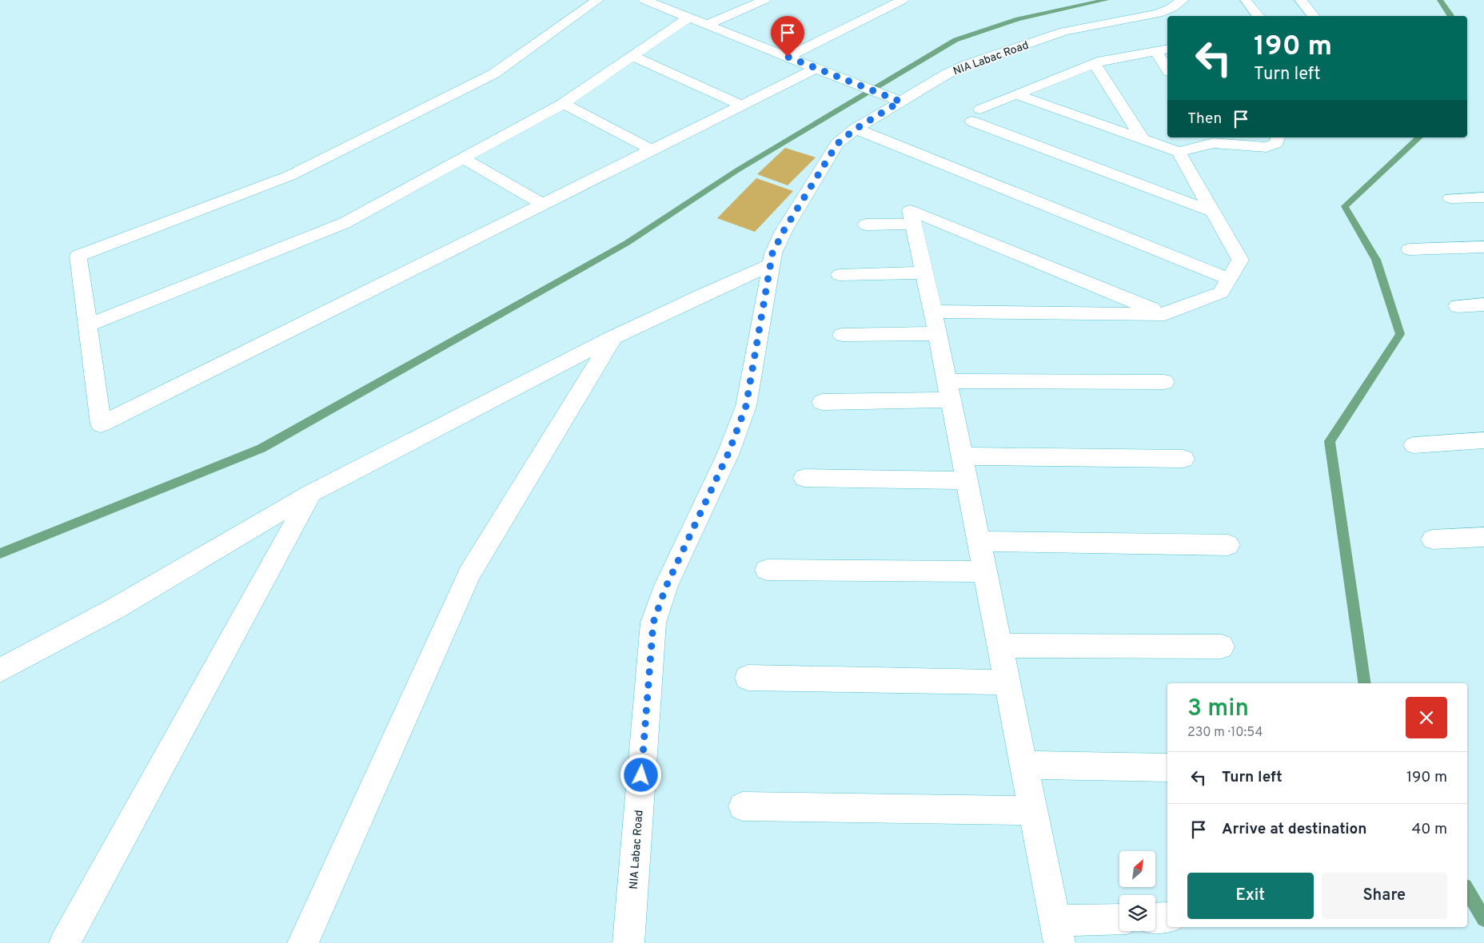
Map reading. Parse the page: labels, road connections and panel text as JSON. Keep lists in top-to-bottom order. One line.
{"streets":{"street":["NIA Labac Road"]},"north":"top right","page":{"turn":["190 m","Turn left"],"then":"Then","heading":["3 min","230 m · 10:54"],"list":[{"name":"Turn left","value":"190 m"},{"name":"Arrive at destination","value":"40 m"}],"buttons":["Exit","Share"]}}
